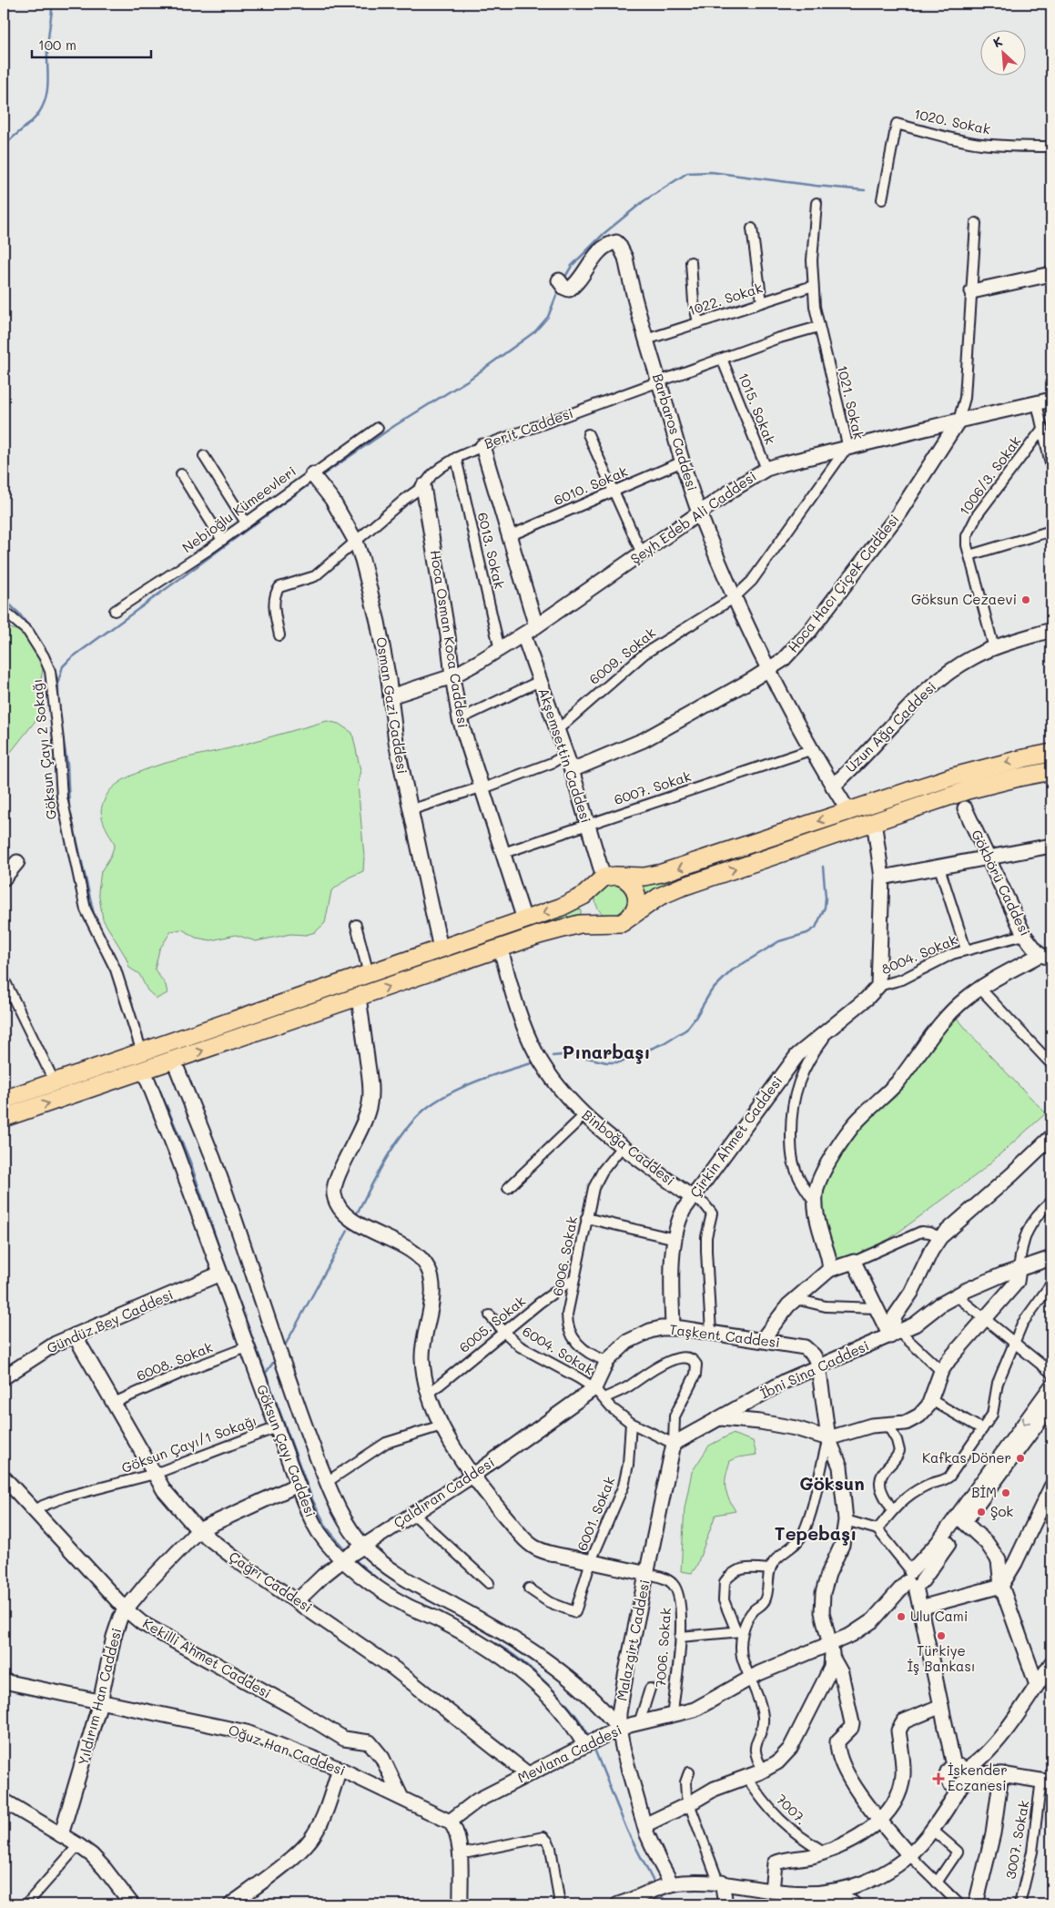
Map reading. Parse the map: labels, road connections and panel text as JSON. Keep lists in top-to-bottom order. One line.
{"streets":{"street":["1020. Sokak","1022. Sokak","1021. Sokak","1015. Sokak","Berit Caddesi","Barbaros Caddesi","1006/3. Sokak","6010. Sokak","Nebioğlu Kümeevleri","Şeyh Edeb Ali Caddesi","6013. Sokak","Hoca Hacı Çiçek Caddesi","Hoca Osman Koca Caddesi","6009. Sokak","Osman Gazi Caddesi","Uzun Ağa Caddesi","Göksun Çayı 2 Sokağı","Akşemsettin Caddesi","6007. Sokak","Gökbörü Caddesi","8004. Sokak","Çirkin Ahmet Caddesi","Binboğa Caddesi","6006. Sokak","Gündüz Bey Caddesi","6005. Sokak","Taşkent Caddesi","6004. Sokak","6008. Sokak","İbni Sina Caddesi","Göksun Çayı/1 Sokağı","Göksun Çayı Caddesi","Çaldıran Caddesi","6001. Sokak","Çağrı Caddesi","Malazgirt Caddesi","7006. Sokak","Kekilli Ahmet Caddesi","Yıldırım Han Caddesi","Oğuz Han Caddesi","Mevlana Caddesi","7007.","3007. Sokak"]},"crossings":[["1022. Sokak","1021. Sokak"],["1022. Sokak","Barbaros Caddesi"],["1021. Sokak","Berit Caddesi"],["1021. Sokak","Barbaros Caddesi"],["1021. Sokak","Şeyh Edeb Ali Caddesi"],["1021. Sokak","6009. Sokak"],["1015. Sokak","Berit Caddesi"],["1015. Sokak","Şeyh Edeb Ali Caddesi"],["Berit Caddesi","Barbaros Caddesi"],["Berit Caddesi","6013. Sokak"],["Berit Caddesi","Hoca Osman Koca Caddesi"],["Berit Caddesi","Osman Gazi Caddesi"],["Barbaros Caddesi","6010. Sokak"],["Barbaros Caddesi","Şeyh Edeb Ali Caddesi"],["Barbaros Caddesi","Hoca Hacı Çiçek Caddesi"],["Barbaros Caddesi","6009. Sokak"],["Barbaros Caddesi","Uzun Ağa Caddesi"],["Barbaros Caddesi","6007. Sokak"],["1006/3. Sokak","Uzun Ağa Caddesi"],["Nebioğlu Kümeevleri","Osman Gazi Caddesi"],["Şeyh Edeb Ali Caddesi","6013. Sokak"],["Şeyh Edeb Ali Caddesi","Hoca Hacı Çiçek Caddesi"],["Şeyh Edeb Ali Caddesi","Hoca Osman Koca Caddesi"],["Şeyh Edeb Ali Caddesi","Osman Gazi Caddesi"],["Şeyh Edeb Ali Caddesi","Akşemsettin Caddesi"],["Hoca Hacı Çiçek Caddesi","Akşemsettin Caddesi"],["Hoca Osman Koca Caddesi","6007. Sokak"],["6009. Sokak","Akşemsettin Caddesi"],["Akşemsettin Caddesi","6007. Sokak"],["Gökbörü Caddesi","8004. Sokak"],["8004. Sokak","Çirkin Ahmet Caddesi"],["Çirkin Ahmet Caddesi","Binboğa Caddesi"],["Çirkin Ahmet Caddesi","Taşkent Caddesi"],["Binboğa Caddesi","6006. Sokak"],["6006. Sokak","6005. Sokak"],["6006. Sokak","Taşkent Caddesi"],["Gündüz Bey Caddesi","Göksun Çayı Caddesi"],["Gündüz Bey Caddesi","Çağrı Caddesi"],["6005. Sokak","6004. Sokak"],["Taşkent Caddesi","6004. Sokak"],["Taşkent Caddesi","İbni Sina Caddesi"],["Taşkent Caddesi","Çaldıran Caddesi"],["6004. Sokak","İbni Sina Caddesi"],["6004. Sokak","Çaldıran Caddesi"],["6004. Sokak","6001. Sokak"],["6004. Sokak","Malazgirt Caddesi"],["6008. Sokak","Göksun Çayı Caddesi"],["6008. Sokak","Çağrı Caddesi"],["İbni Sina Caddesi","Malazgirt Caddesi"],["Göksun Çayı/1 Sokağı","Göksun Çayı Caddesi"],["Göksun Çayı/1 Sokağı","Çağrı Caddesi"],["Göksun Çayı/1 Sokağı","Kekilli Ahmet Caddesi"],["Göksun Çayı Caddesi","Çaldıran Caddesi"],["Göksun Çayı Caddesi","Malazgirt Caddesi"],["Göksun Çayı Caddesi","Yıldırım Han Caddesi"],["Göksun Çayı Caddesi","Mevlana Caddesi"],["Çaldıran Caddesi","Çağrı Caddesi"],["Çağrı Caddesi","Yıldırım Han Caddesi"],["Çağrı Caddesi","Mevlana Caddesi"],["Malazgirt Caddesi","7006. Sokak"],["Malazgirt Caddesi","Mevlana Caddesi"],["7006. Sokak","Mevlana Caddesi"],["Kekilli Ahmet Caddesi","Yıldırım Han Caddesi"],["Kekilli Ahmet Caddesi","Oğuz Han Caddesi"],["Yıldırım Han Caddesi","Oğuz Han Caddesi"],["Oğuz Han Caddesi","Mevlana Caddesi"]],"districts":["Pınarbaşı","Göksun","Tepebaşı"],"places":{"other":["Göksun Cezaevi","Kafkas Döner","BİM","Şok","Ulu Cami","Türkiye İş Bankası"],"health":["İskender Eczanesi"]},"scale_bar":"100 m","north":"top left"}
